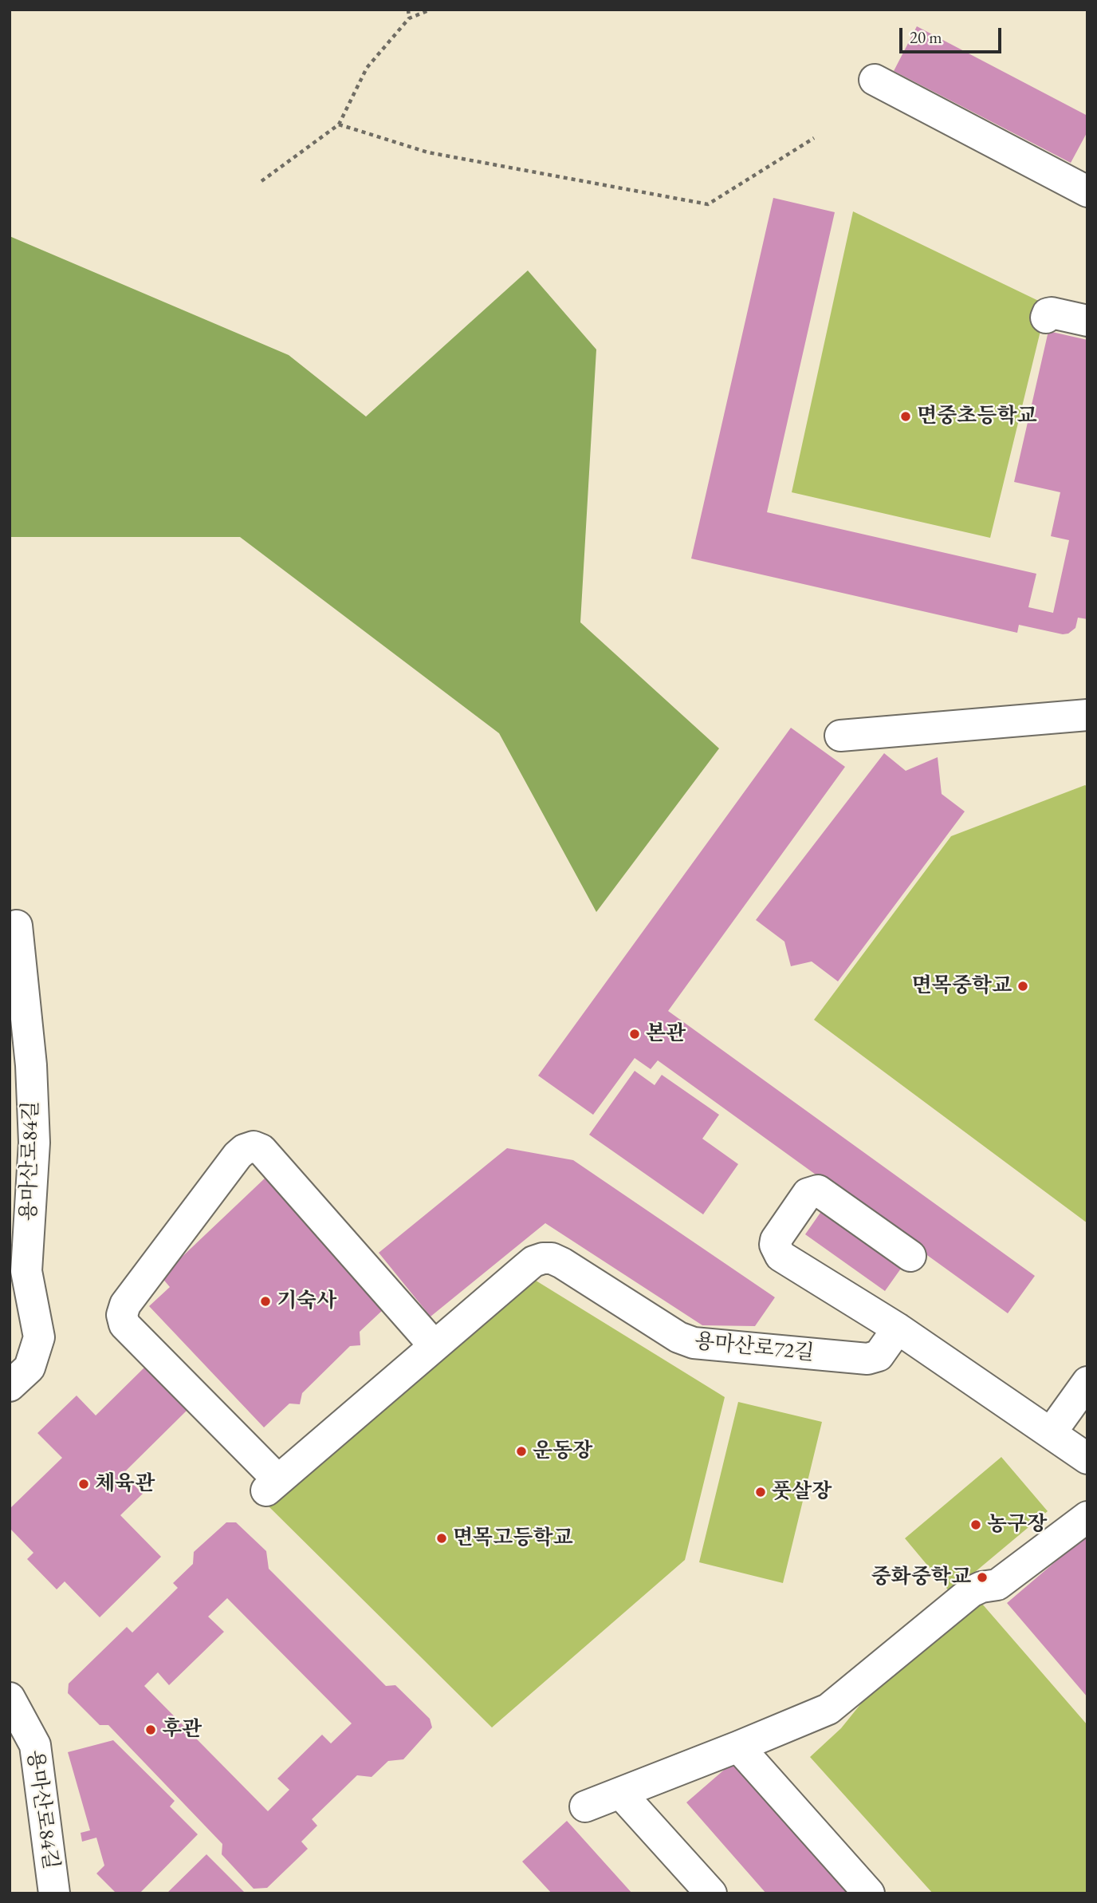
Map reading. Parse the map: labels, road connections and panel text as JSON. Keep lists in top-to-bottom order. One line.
{"streets":{"street":["용마산로84길","용마산로72길"]},"places":["면중초등학교","면목중학교","본관","기숙사","운동장","체육관","풋살장","농구장","면목고등학교","중화중학교","후관"],"scale_bar":"20 m"}
